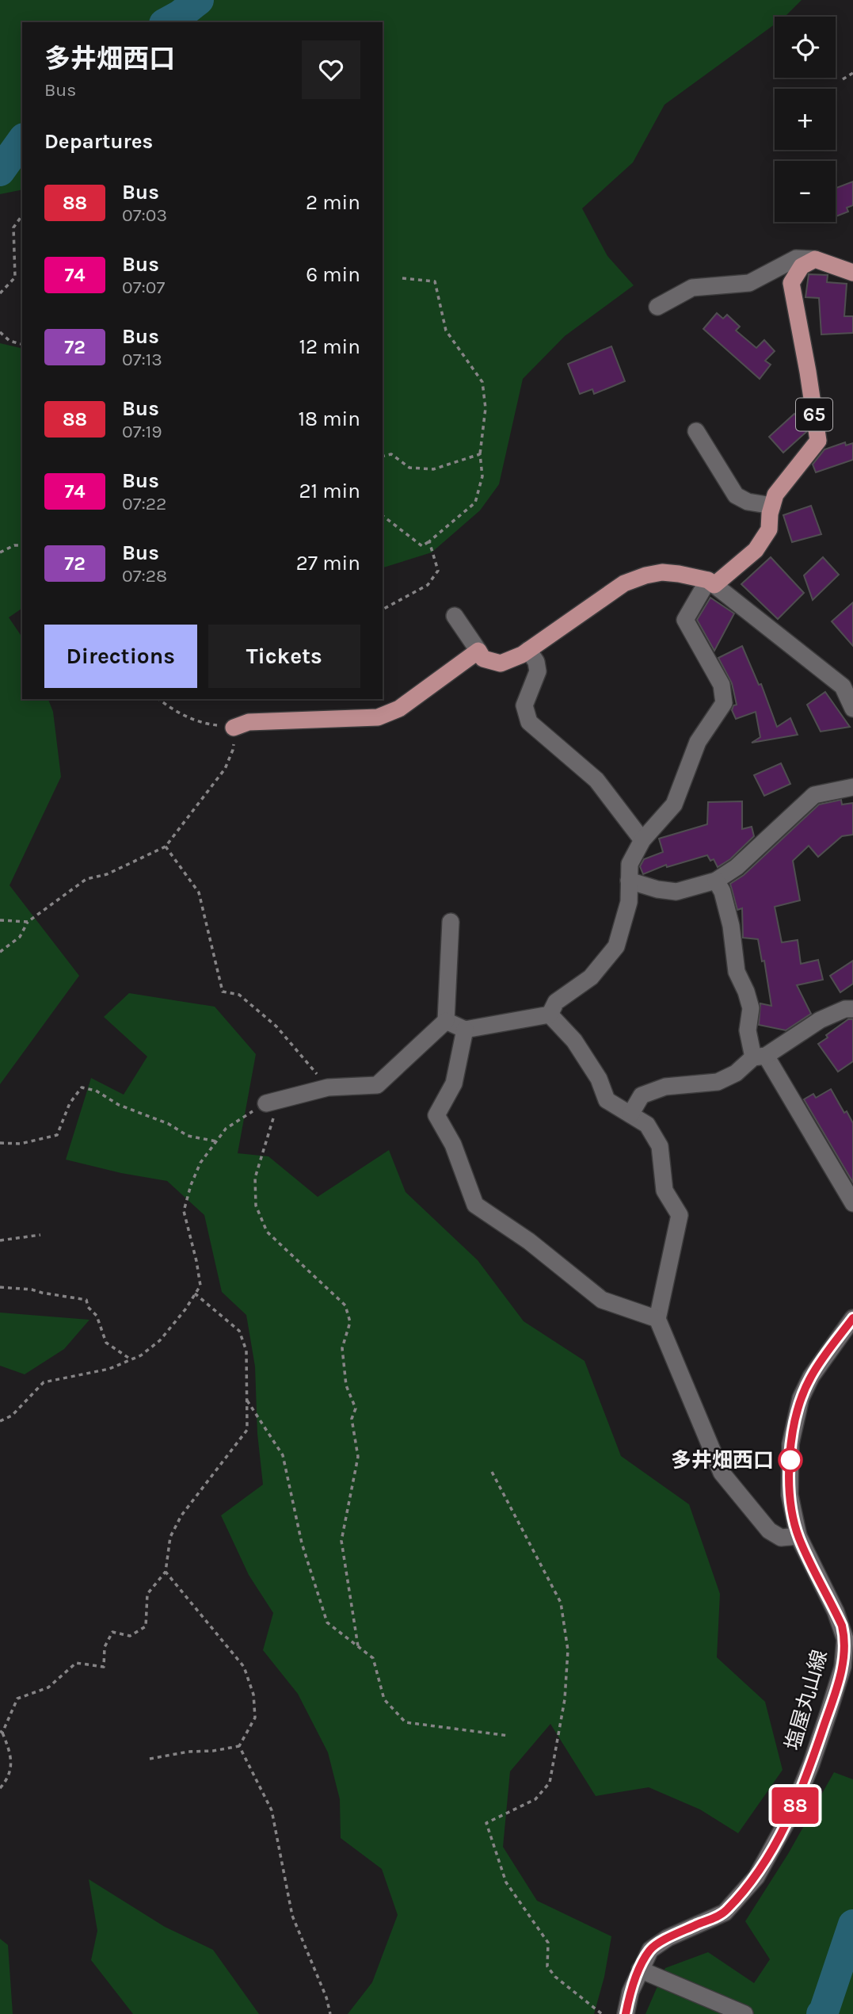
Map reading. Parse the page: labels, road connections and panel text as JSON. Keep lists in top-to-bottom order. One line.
{"streets":{"main road":["65"],"street":["塩屋丸山線"]},"places":["多井畑西口"],"lines":["bus line 88"],"page":{"on_map":"88","map_buttons":["+","−"],"heading":[["多井畑西口","Bus"],"Departures"],"list":[{"mark":"88","name":"Bus","note":"07:03","value":"2 min"},{"mark":"74","name":"Bus","note":"07:07","value":"6 min"},{"mark":"72","name":"Bus","note":"07:13","value":"12 min"},{"mark":"88","name":"Bus","note":"07:19","value":"18 min"},{"mark":"74","name":"Bus","note":"07:22","value":"21 min"},{"mark":"72","name":"Bus","note":"07:28","value":"27 min"}],"buttons":["Directions","Tickets"]}}
